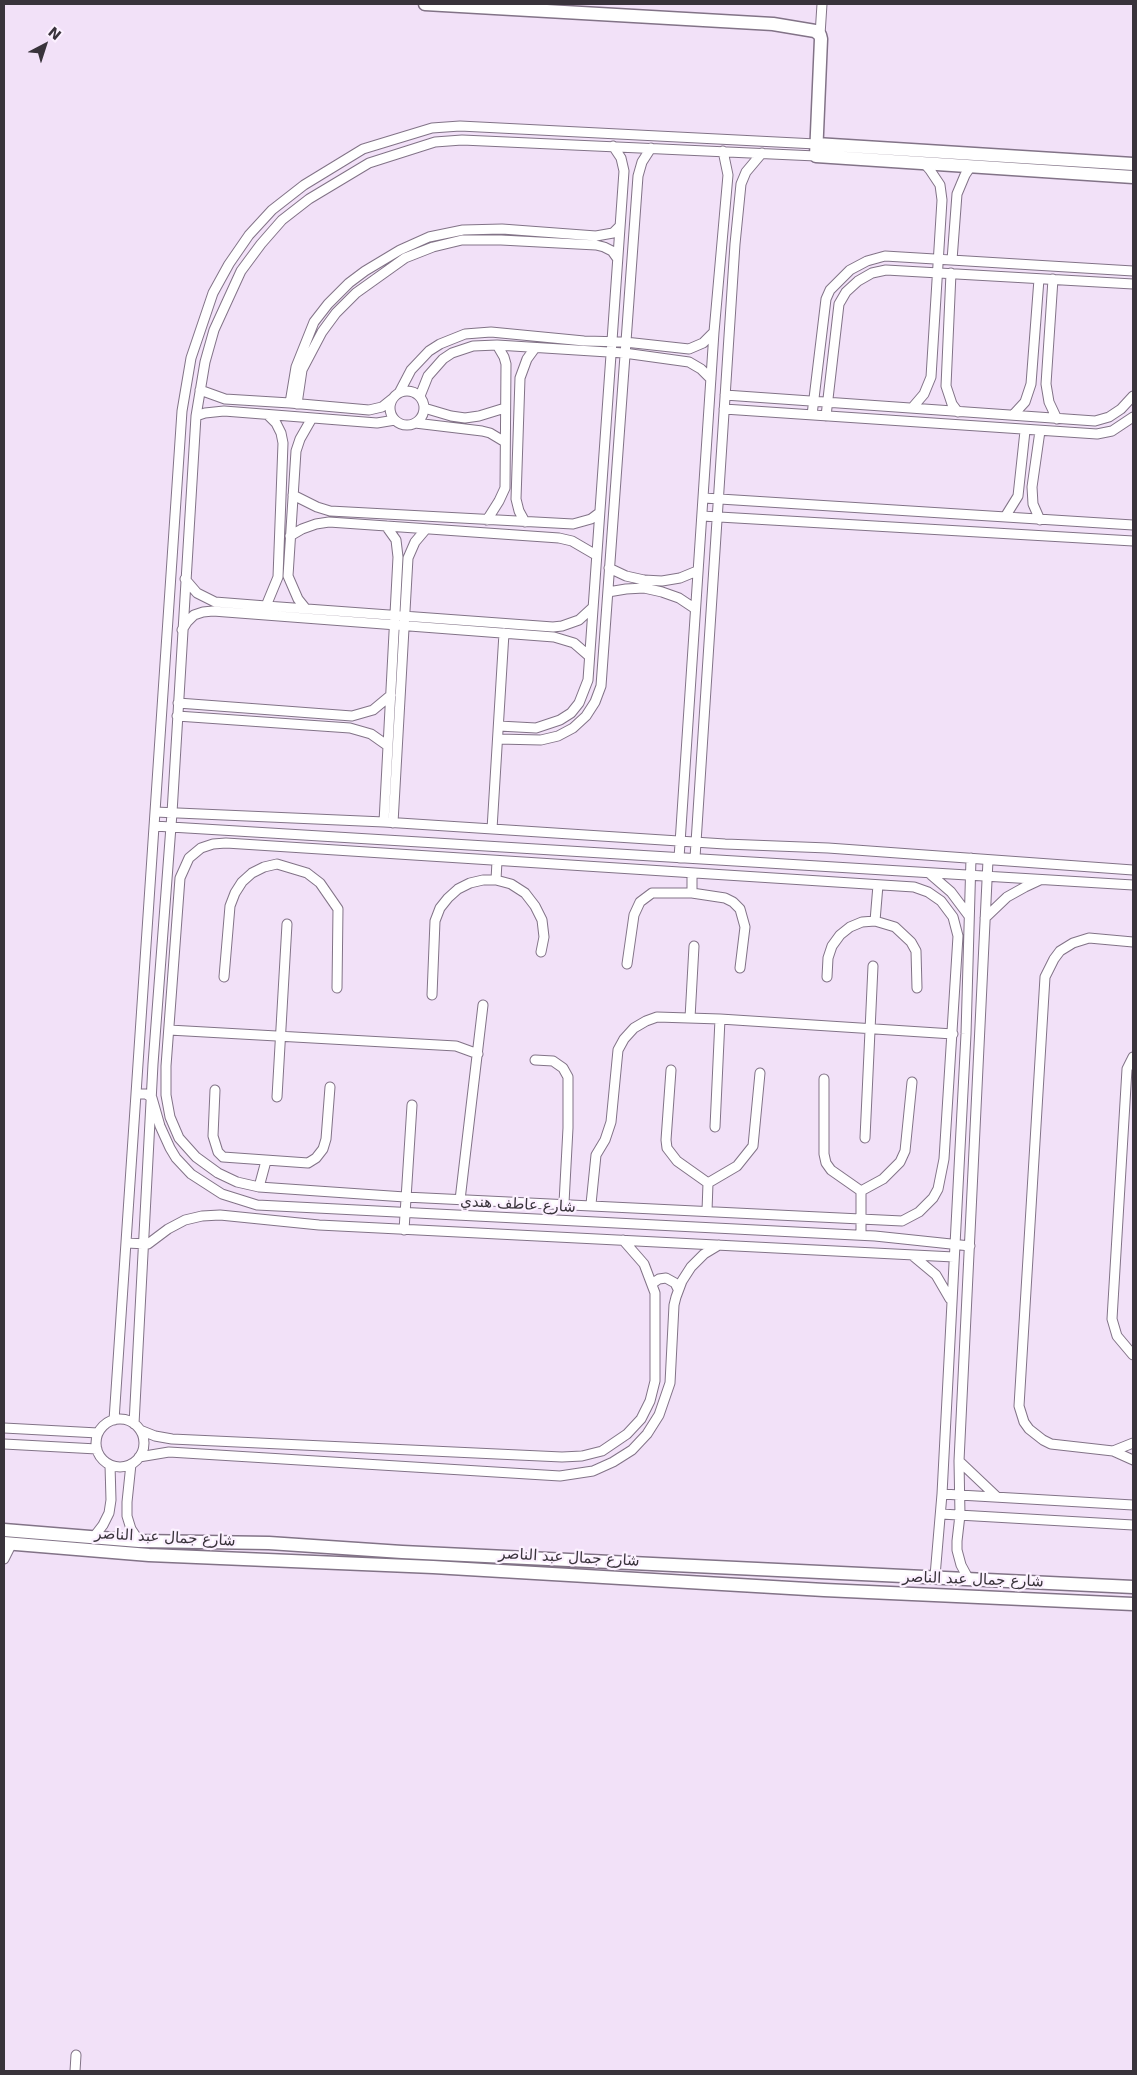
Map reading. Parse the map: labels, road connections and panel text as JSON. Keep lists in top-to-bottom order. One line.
{"streets":{"main road":["شارع جمال عبد الناصر"],"street":["شارع عاطف هندي"]},"north":"top right"}
